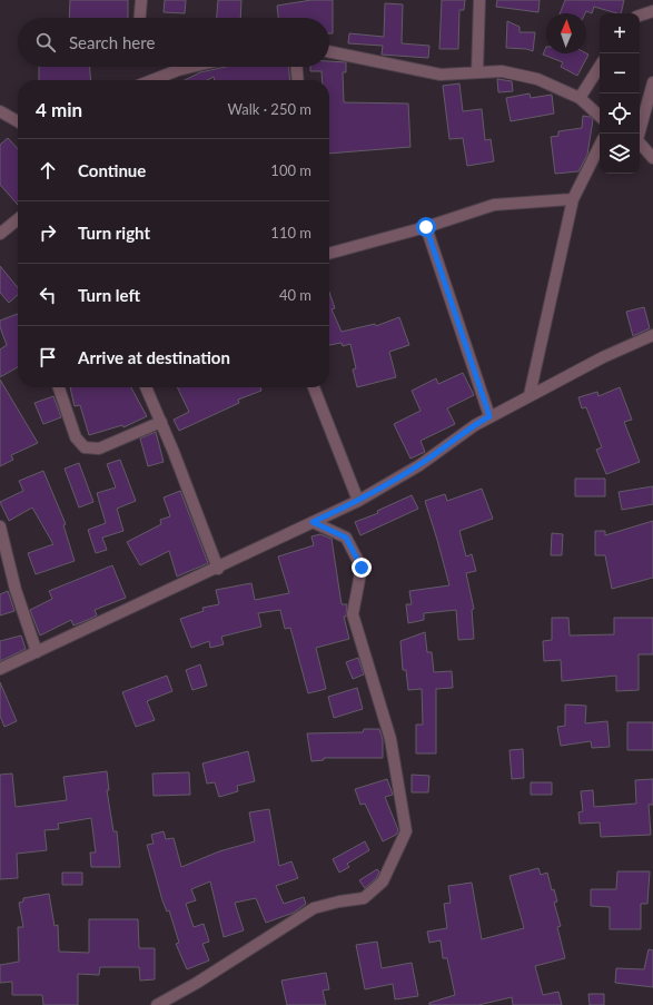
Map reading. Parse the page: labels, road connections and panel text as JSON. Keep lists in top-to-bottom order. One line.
{"north":"top","page":{"map_buttons":["+","−"],"search":"Search here","heading":["4 min","Walk · 250 m"],"list":[["Continue","100 m"],["Turn right","110 m"],["Turn left","40 m"],"Arrive at destination"]}}
